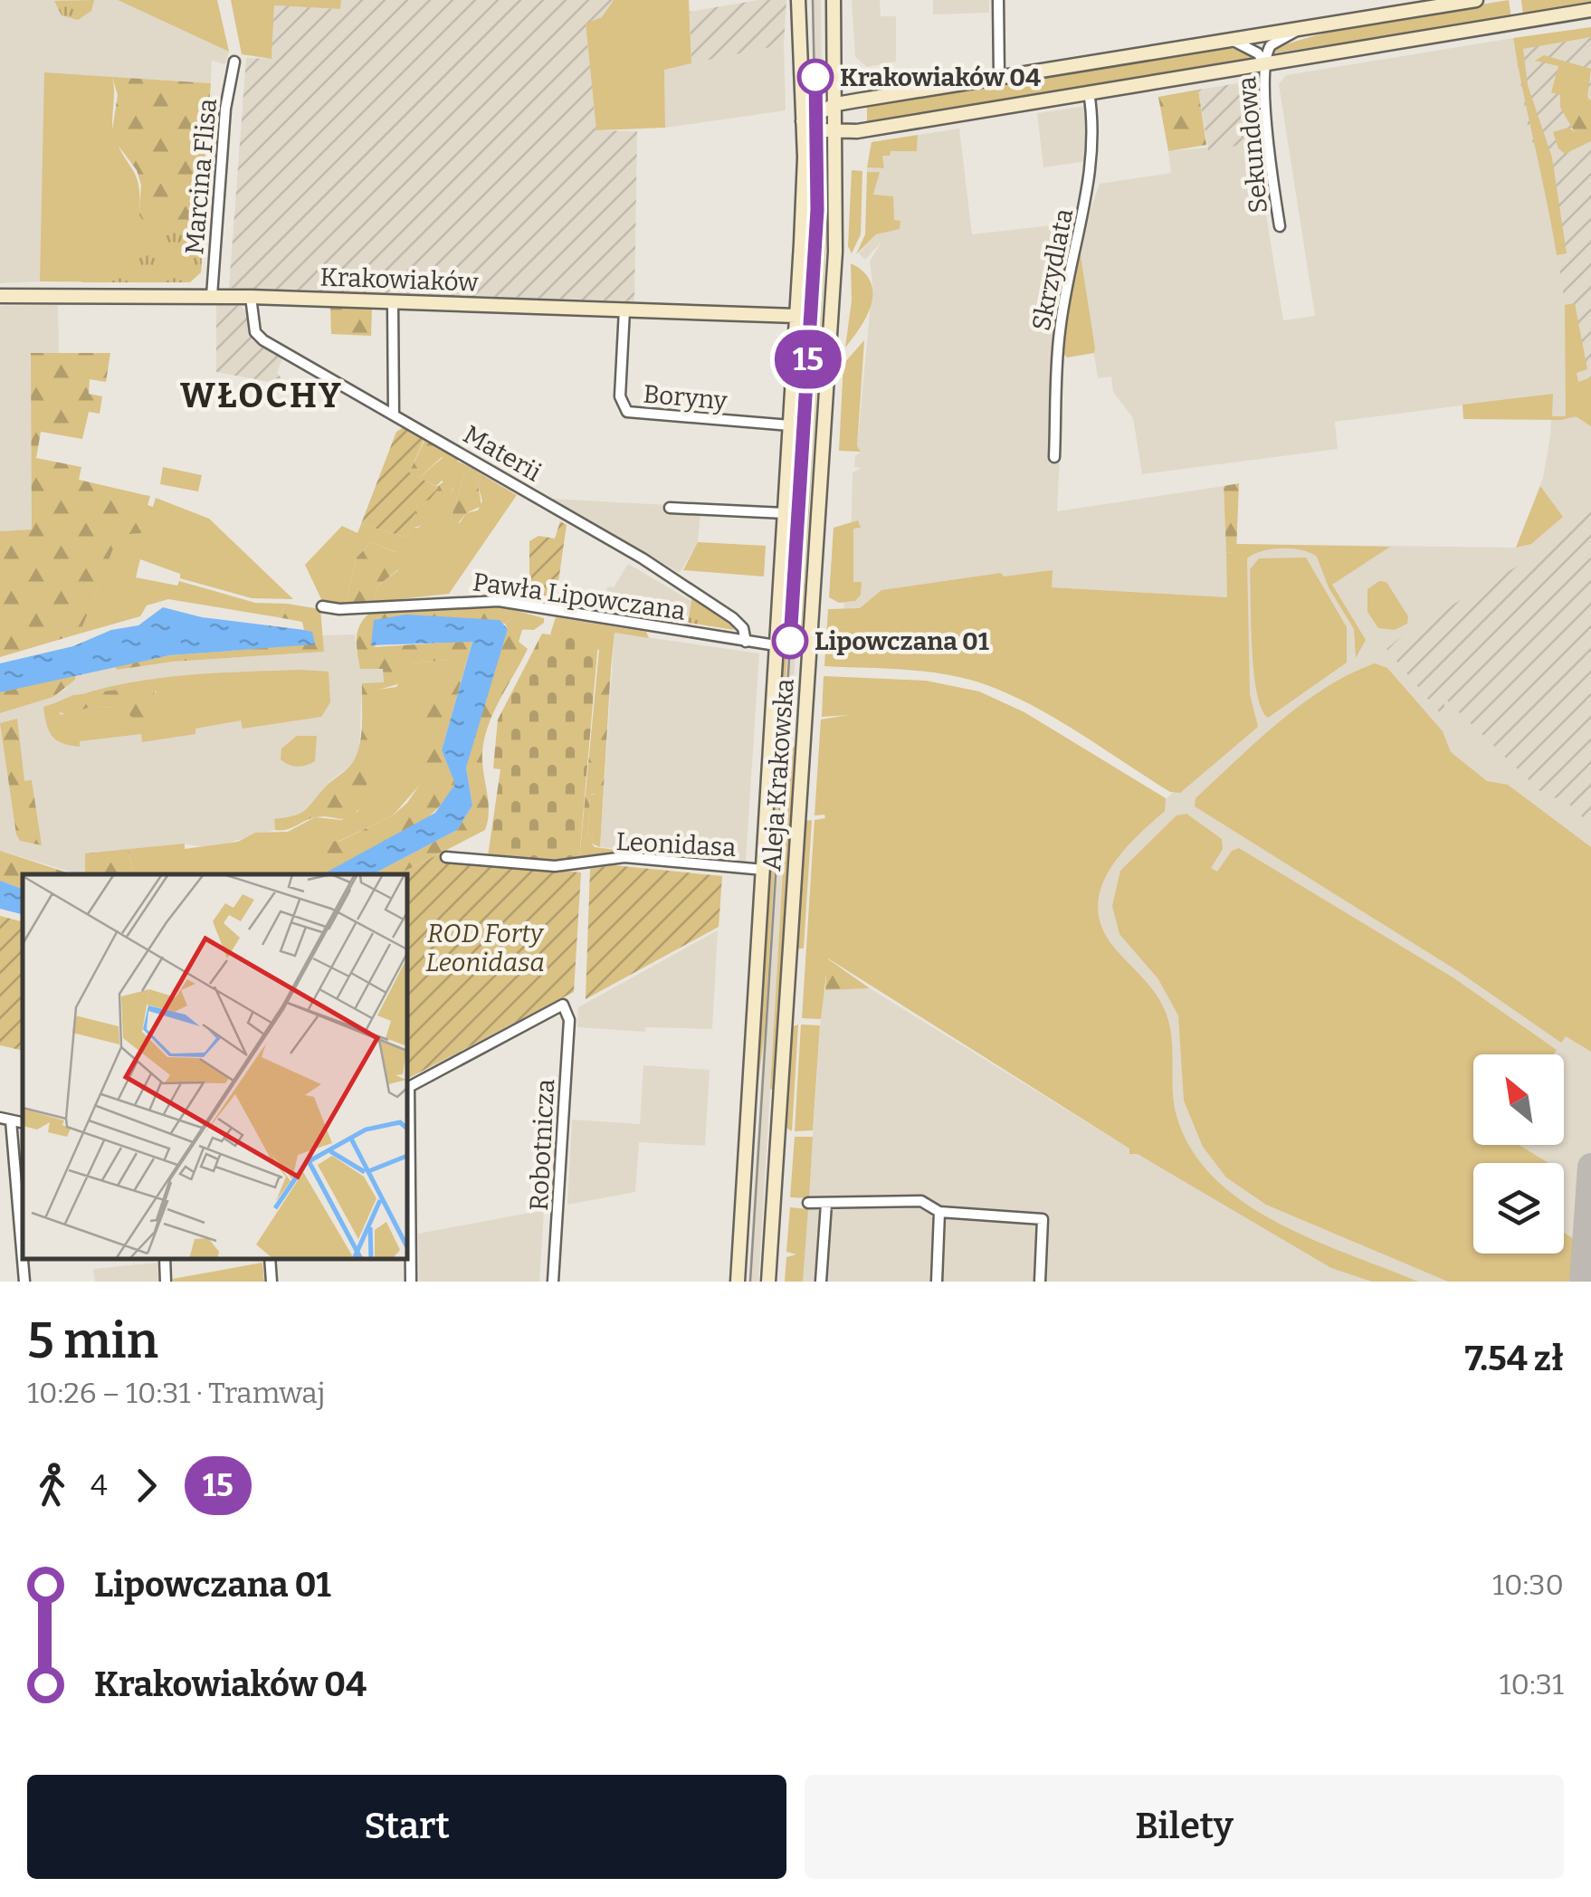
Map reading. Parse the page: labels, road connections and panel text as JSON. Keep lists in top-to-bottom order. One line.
{"streets":{"main road":["Krakowiaków","Aleja Krakowska"],"street":["Sekundowa","Marcina Flisa","Skrzydlata","Boryny","Materii","Pawła Lipowczana","Leonidasa","Robotnicza"]},"crossings":[["Marcina Flisa","Krakowiaków"],["Krakowiaków","Boryny"],["Krakowiaków","Materii"],["Krakowiaków","Aleja Krakowska"],["Boryny","Aleja Krakowska"],["Materii","Pawła Lipowczana"],["Pawła Lipowczana","Aleja Krakowska"],["Aleja Krakowska","Leonidasa"]],"districts":["WŁOCHY"],"parks":["ROD Forty Leonidasa"],"places":["Krakowiaków 04","Lipowczana 01"],"lines":["tram line 15"],"north":"top left","page":{"on_map":"15","heading":["5 min","10:26 – 10:31 · Tramwaj","7.54 zł"],"legs":["4","15"],"list":[{"name":"Lipowczana 01","value":"10:30"},{"name":"Krakowiaków 04","value":"10:31"}],"buttons":["Start","Bilety"]}}
